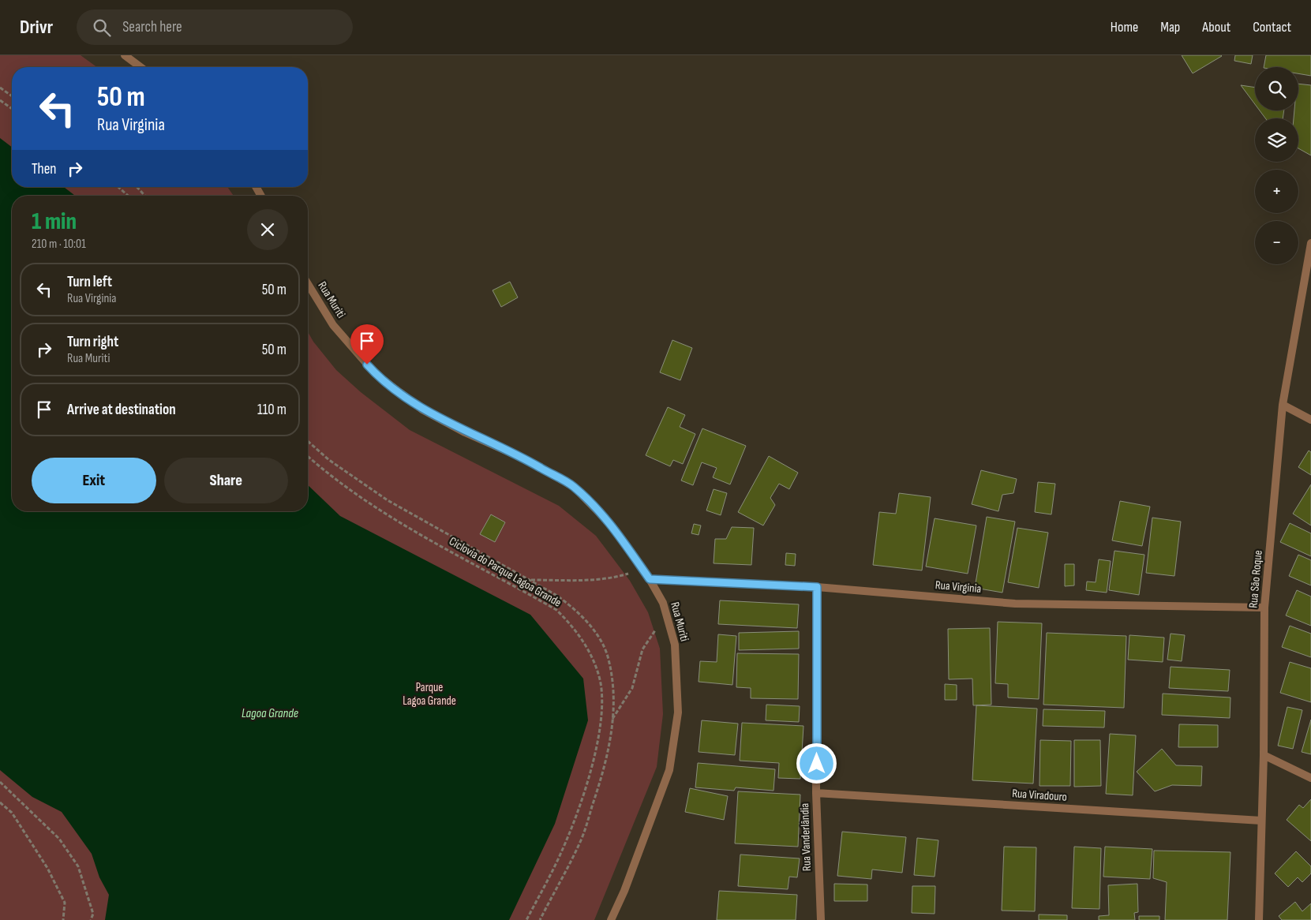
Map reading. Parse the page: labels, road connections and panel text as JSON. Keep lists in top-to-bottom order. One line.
{"streets":{"street":["Rua Muriti","Rua São Roque","Rua Virginia","Rua Viradouro","Rua Vanderlândia"],"path":["Ciclovia do Parque Lagoa Grande"]},"crossings":[["Rua Muriti","Rua Virginia"],["Rua São Roque","Rua Virginia"],["Rua São Roque","Rua Viradouro"],["Rua Virginia","Rua Vanderlândia"],["Rua Viradouro","Rua Vanderlândia"]],"water":["Lagoa Grande"],"parks":["Parque Lagoa Grande"],"page":{"header":"Drivr","search":"Search here","nav":["Home","Map","About","Contact"],"map_buttons":["+","−"],"turn":["50 m","Rua Virginia"],"then":"Then","heading":["1 min","210 m · 10:01"],"list":[{"name":"Turn left","note":"Rua Virginia","value":"50 m"},{"name":"Turn right","note":"Rua Muriti","value":"50 m"},{"name":"Arrive at destination","value":"110 m"}],"buttons":["Exit","Share"]}}
